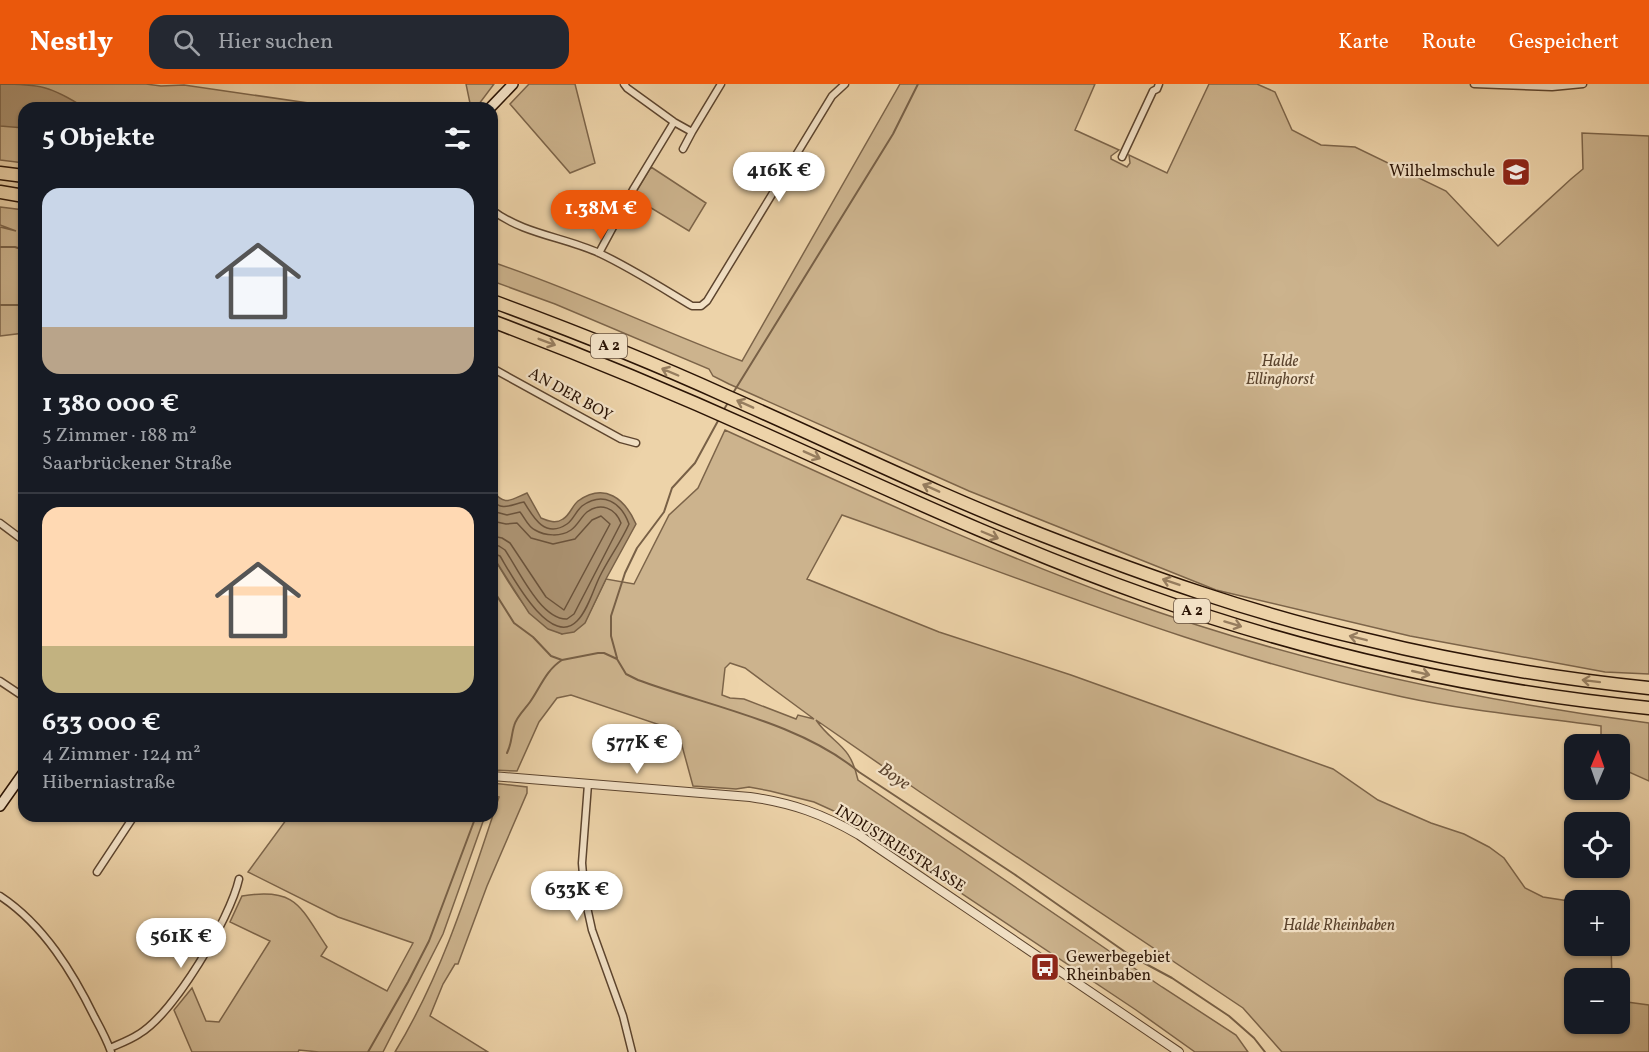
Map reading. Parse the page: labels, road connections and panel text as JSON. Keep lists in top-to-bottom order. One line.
{"streets":{"highway":["A 2"],"street":["AN DER BOY","INDUSTRIESTRASSE"]},"water":["Boye"],"parks":["Halde Ellinghorst","Halde Rheinbaben"],"places":{"school or university":["Wilhelmschule"],"bus stop":["Gewerbegebiet Rheinbaben"]},"north":"top","page":{"header":"Nestly","search":"Hier suchen","nav":["Karte","Route","Gespeichert"],"heading":"5 Objekte","price":["416K €","1.38M €","577K €","633K €","561K €"],"list":[{"name":"1 380 000 €","note":"5 Zimmer · 188 m² · Saarbrückener Straße"},{"name":"633 000 €","note":"4 Zimmer · 124 m² · Hiberniastraße"}],"map_buttons":["+","−"]}}
